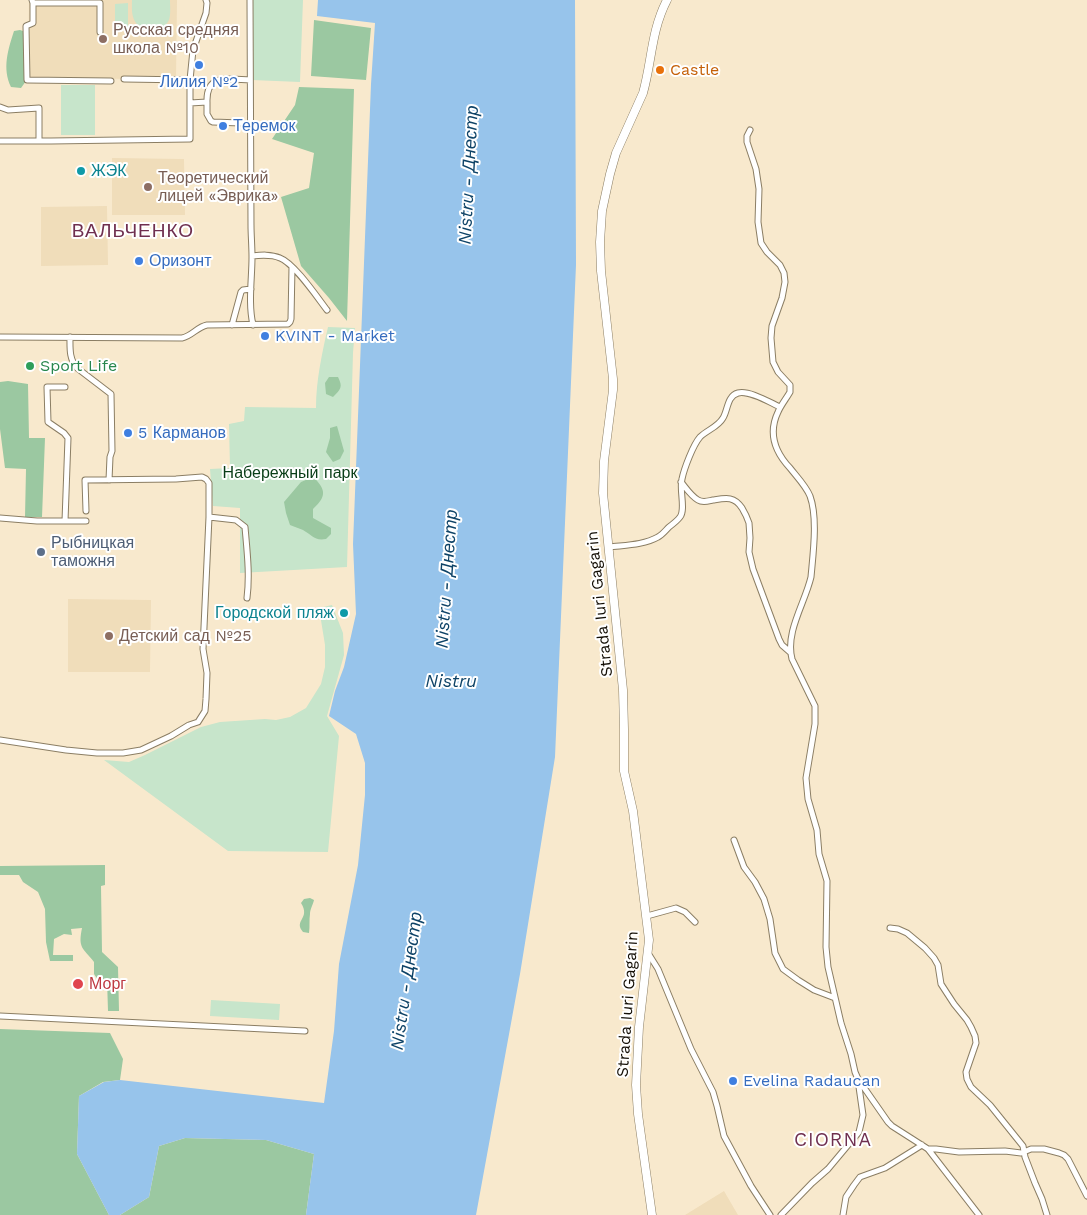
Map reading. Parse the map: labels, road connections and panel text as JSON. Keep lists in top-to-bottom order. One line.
{"streets":{"main road":["Strada Iuri Gagarin"]},"districts":["ВАЛЬЧЕНКО","CIORNA"],"water":["Nistru - Днестр","Nistru"],"parks":["Набережный парк"],"places":["Русская средняя школа №10","Лилия №2","Castle","Теремок","ЖЭК","Теоретический лицей «Эврика»","Оризонт","KVINT - Market","Sport Life","5 Карманов","Рыбницкая таможня","Городской пляж","Детский сад №25","Морг","Evelina Radaucan"]}
